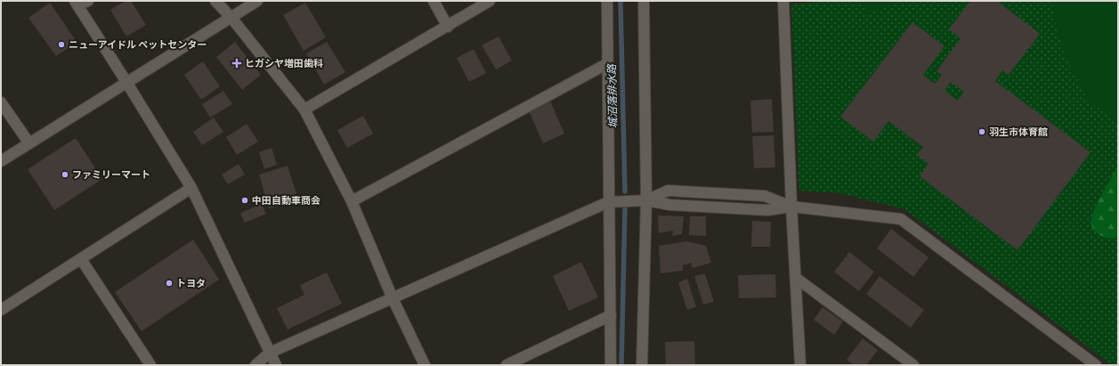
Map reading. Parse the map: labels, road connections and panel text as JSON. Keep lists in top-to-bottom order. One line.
{"water":["城沼落排水路"],"places":{"other":["ニューアイドル ペットセンター","羽生市体育館","ファミリーマート","中田自動車商会","トヨタ"],"health":["ヒガシヤ増田歯科"]}}
